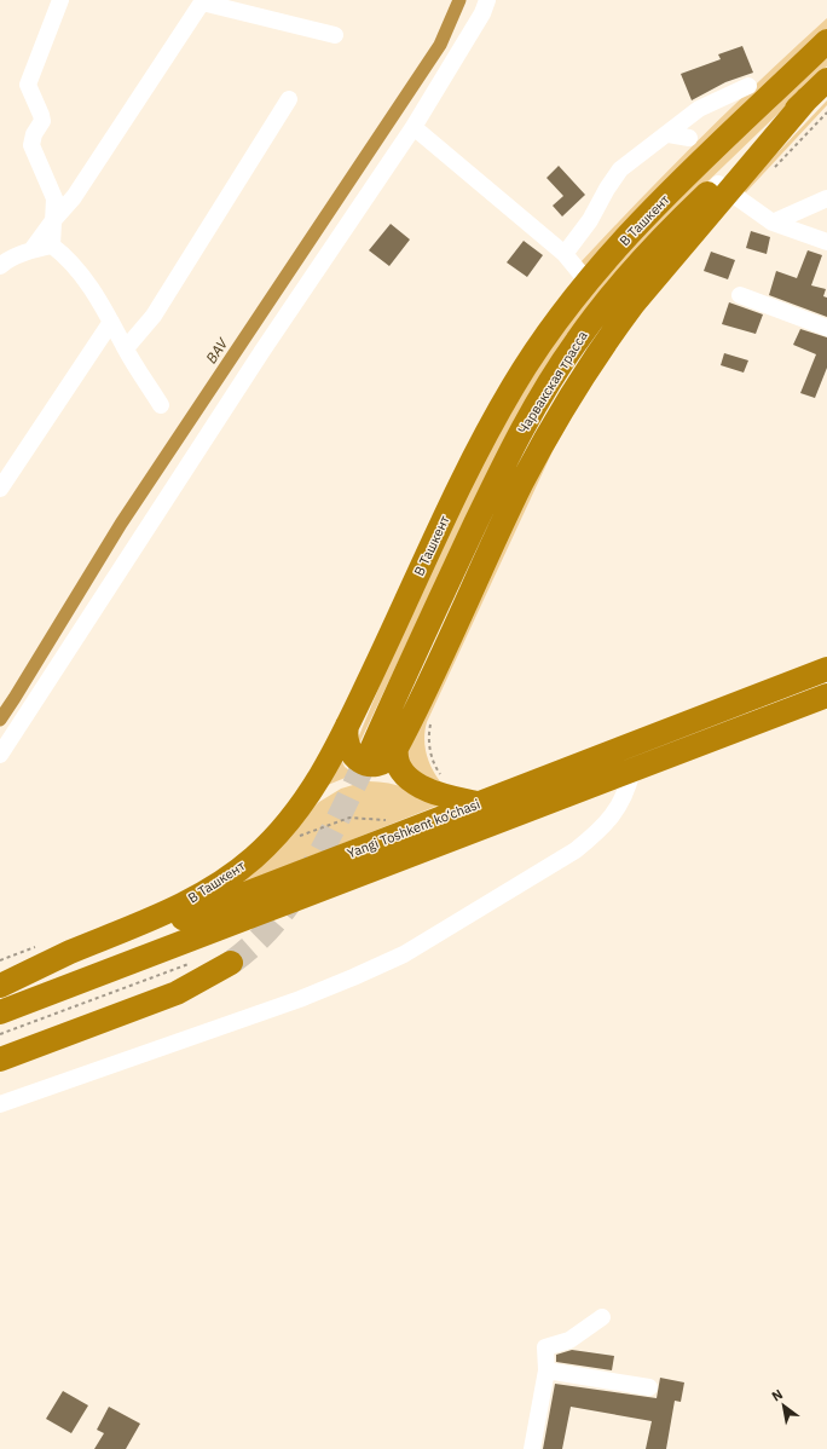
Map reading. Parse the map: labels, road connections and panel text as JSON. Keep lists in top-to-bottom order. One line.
{"streets":{"highway":["В Ташкент","Чарвакская трасса","Yangi Toshkent ko‘chasi"]},"water":["BAV"],"north":"top left"}
